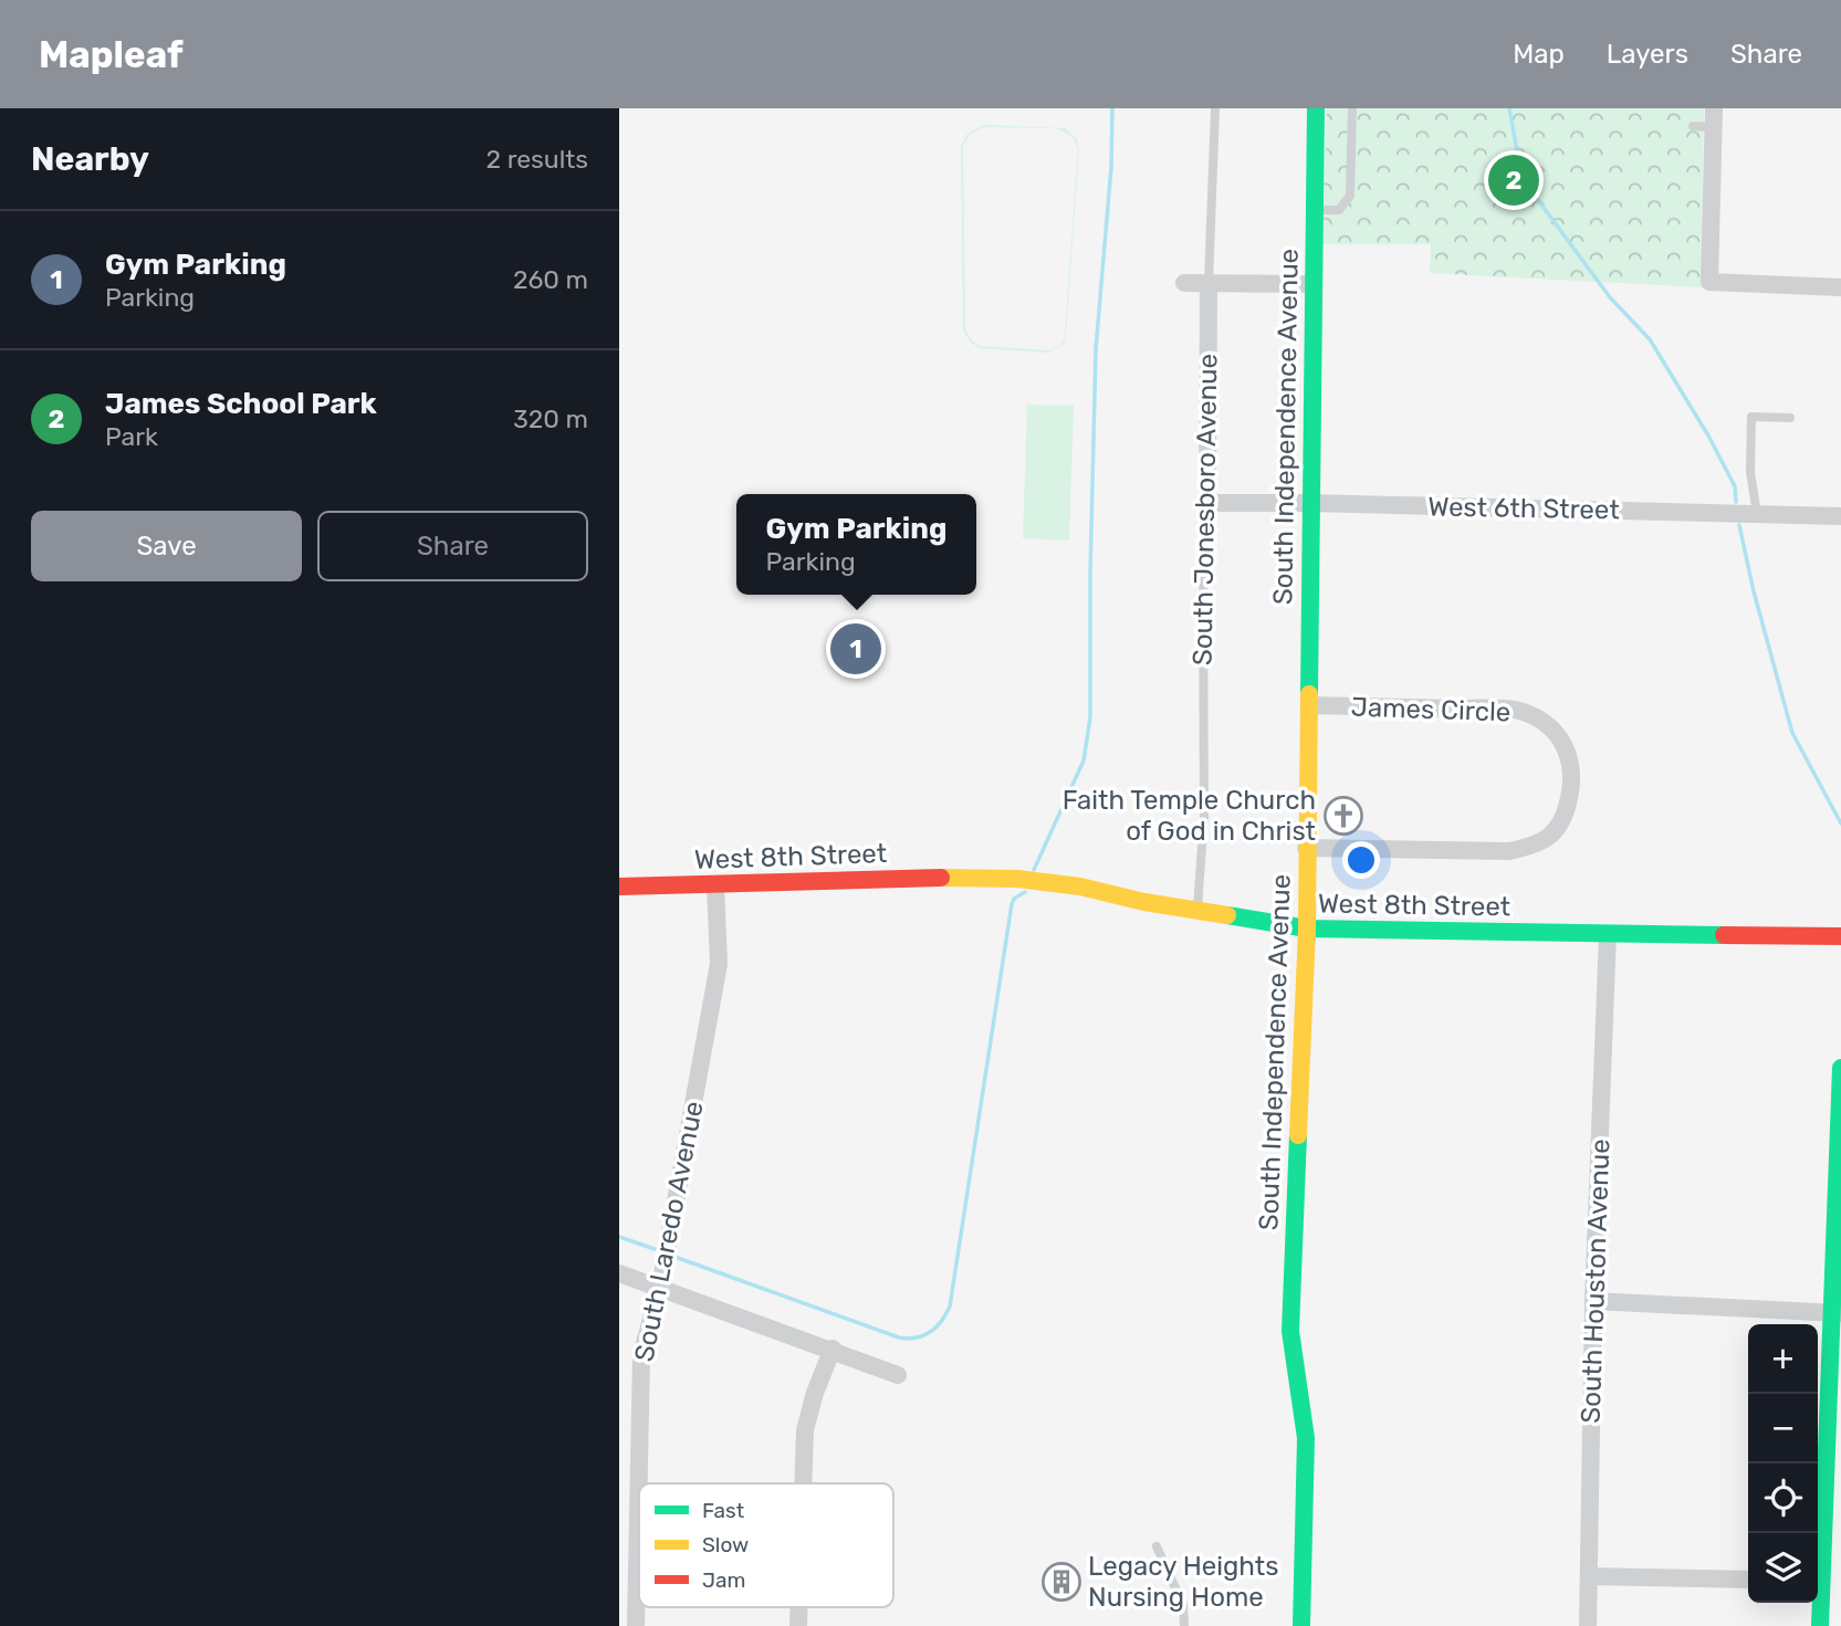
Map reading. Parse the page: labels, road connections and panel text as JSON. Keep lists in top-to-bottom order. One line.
{"streets":{"street":["South Independence Avenue","West 6th Street","South Jonesboro Avenue","James Circle","West 8th Street","South Laredo Avenue","South Houston Avenue"]},"crossings":[["South Independence Avenue","West 6th Street"],["South Independence Avenue","James Circle"],["South Independence Avenue","West 8th Street"],["West 6th Street","South Jonesboro Avenue"],["South Jonesboro Avenue","West 8th Street"],["West 8th Street","South Laredo Avenue"],["West 8th Street","South Houston Avenue"]],"places":{"church":["Faith Temple Church of God in Christ"],"building":["Legacy Heights Nursing Home"]},"legend":["Fast","Slow","Jam"],"page":{"header":"Mapleaf","nav":["Map","Layers","Share"],"heading":["Nearby","2 results"],"pins":["2","1"],"list":[{"mark":"1","name":"Gym Parking","note":"Parking","value":"260 m"},{"mark":"2","name":"James School Park","note":"Park","value":"320 m"}],"buttons":["Save","Share"],"popup":["Gym Parking","Parking"],"map_buttons":["+","−"]}}
